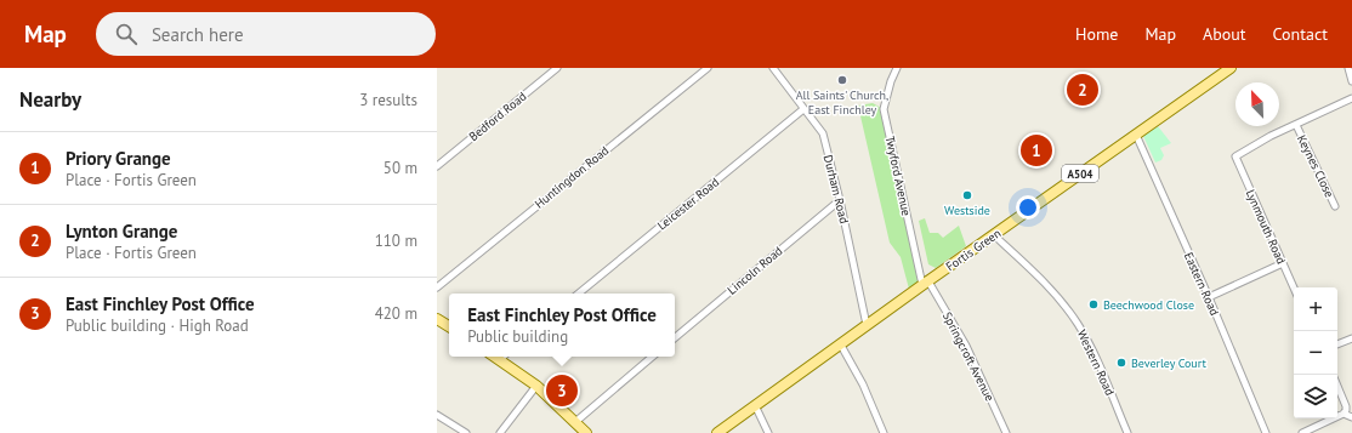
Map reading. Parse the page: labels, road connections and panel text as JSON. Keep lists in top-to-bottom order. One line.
{"streets":{"main road":["A504","Fortis Green"],"street":["Bedford Road","Keynes Close","Twyford Avenue","Huntingdon Road","Durham Road","Leicester Road","Lynmouth Road","Lincoln Road","Eastern Road","Springcroft Avenue","Western Road"]},"crossings":[["Keynes Close","Lynmouth Road"],["Twyford Avenue","Fortis Green"],["Twyford Avenue","Springcroft Avenue"],["Durham Road","Leicester Road"],["Durham Road","Fortis Green"],["Durham Road","Lincoln Road"],["Fortis Green","Eastern Road"],["Fortis Green","Springcroft Avenue"],["Fortis Green","Western Road"]],"places":["All Saints' Church, East Finchley","Westside","Beechwood Close","Beverley Court"],"north":"top left","page":{"header":"Map","search":"Search here","nav":["Home","Map","About","Contact"],"heading":["Nearby","3 results"],"pins":["2","1","3"],"list":[{"mark":"1","name":"Priory Grange","note":"Place · Fortis Green","value":"50 m"},{"mark":"2","name":"Lynton Grange","note":"Place · Fortis Green","value":"110 m"},{"mark":"3","name":"East Finchley Post Office","note":"Public building · High Road","value":"420 m"}],"map_buttons":["+","−"],"popup":["East Finchley Post Office","Public building"]}}
